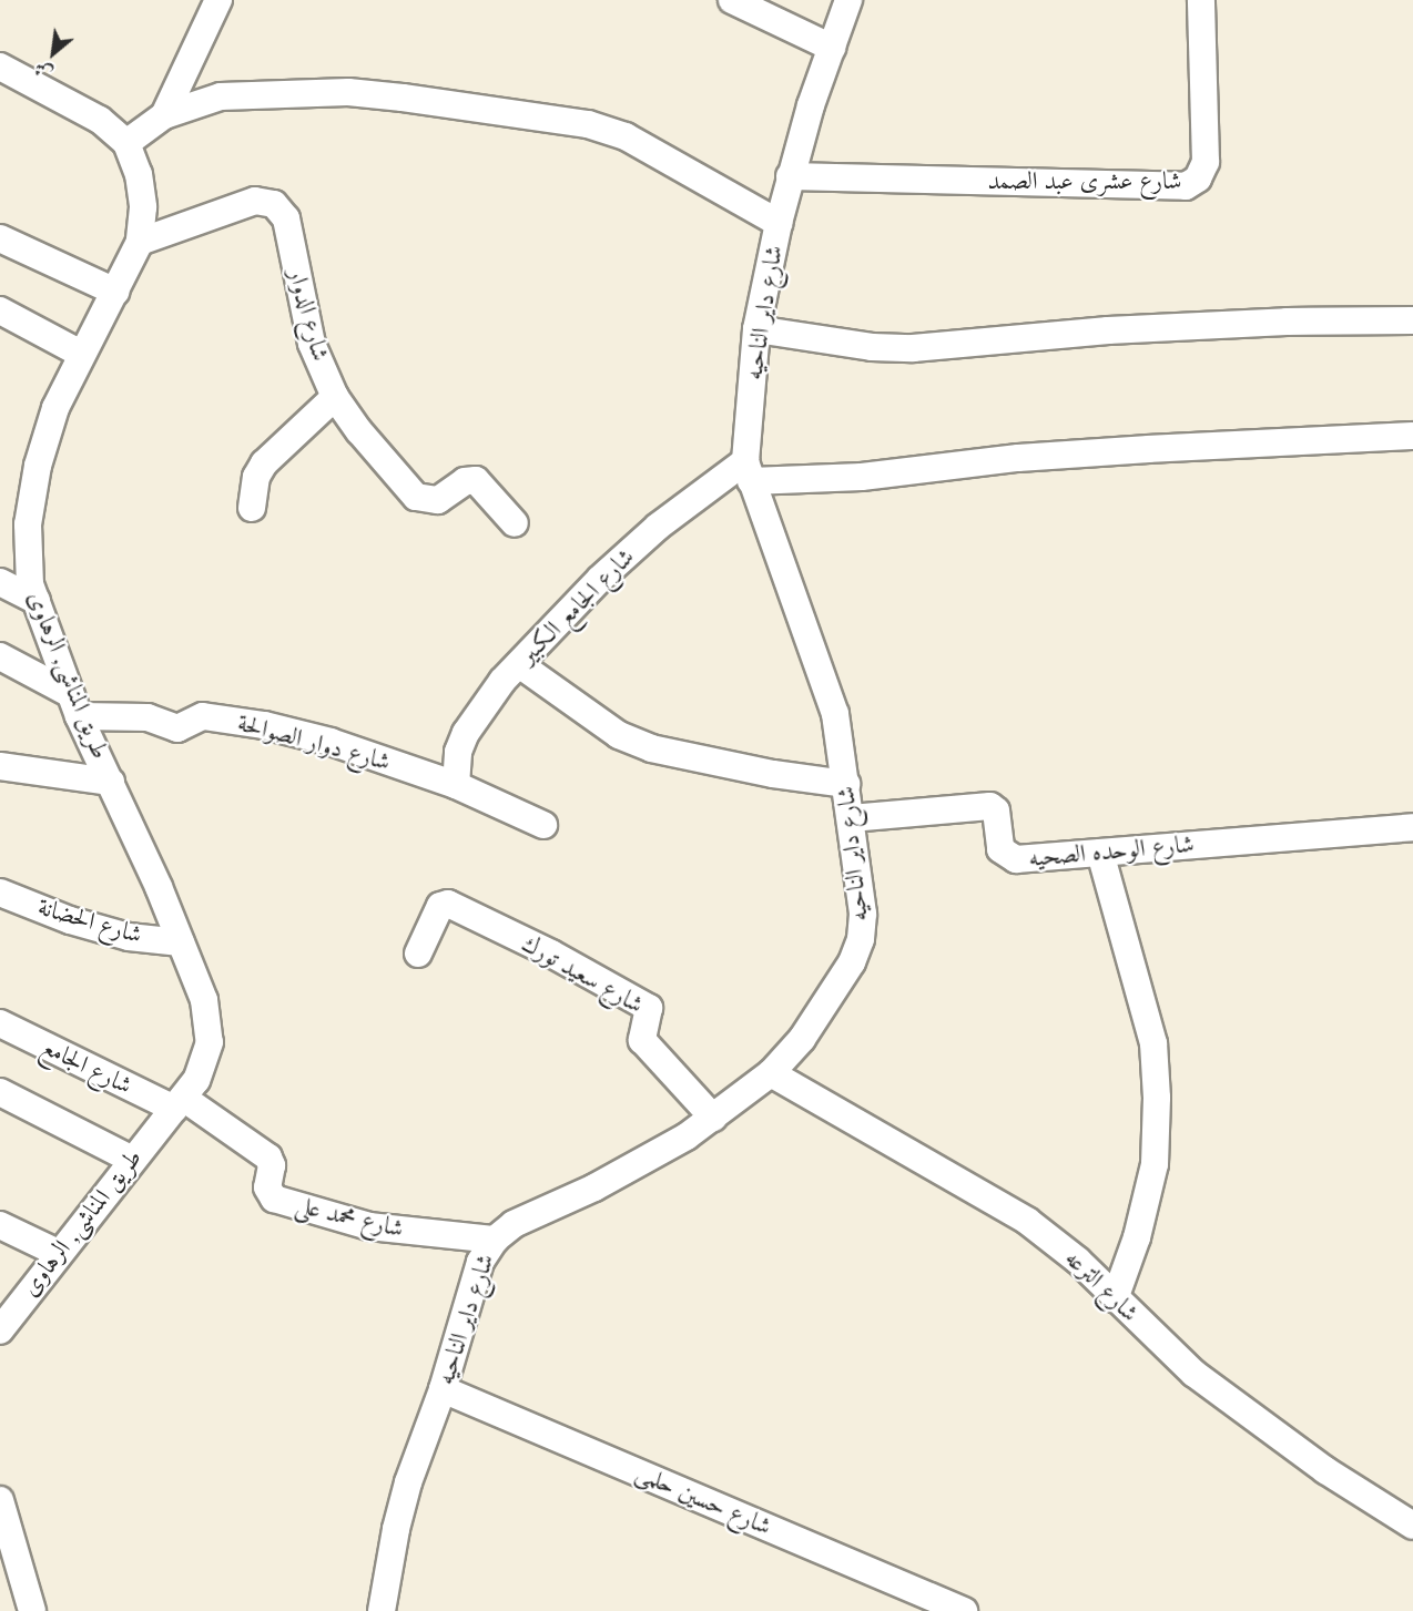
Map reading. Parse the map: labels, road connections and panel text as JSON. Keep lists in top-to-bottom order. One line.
{"streets":{"street":["شارع عشرى عبد الصمد","شارع داير الناحيه","شارع الدوار","شارع الجامع الكبير","طريق المناشى, الرهاوى","شارع دوار الصوالحة","شارع الوحده الصحيه","شارع الحضانة","شارع سعيد تورك","شارع الجامع","شارع محمد على","شارع الترعه","شارع حسين حلمى"]},"crossings":[["شارع عشرى عبد الصمد","شارع داير الناحيه"],["شارع داير الناحيه","شارع الجامع الكبير"],["شارع داير الناحيه","شارع الوحده الصحيه"],["شارع داير الناحيه","شارع سعيد تورك"],["شارع داير الناحيه","شارع محمد على"],["شارع داير الناحيه","شارع الترعه"],["شارع داير الناحيه","شارع حسين حلمى"],["شارع الدوار","طريق المناشى, الرهاوى"],["شارع الجامع الكبير","شارع دوار الصوالحة"],["طريق المناشى, الرهاوى","شارع دوار الصوالحة"],["طريق المناشى, الرهاوى","شارع الحضانة"],["طريق المناشى, الرهاوى","شارع الجامع"],["طريق المناشى, الرهاوى","شارع محمد على"],["شارع الجامع","شارع محمد على"]],"north":"bottom left"}
